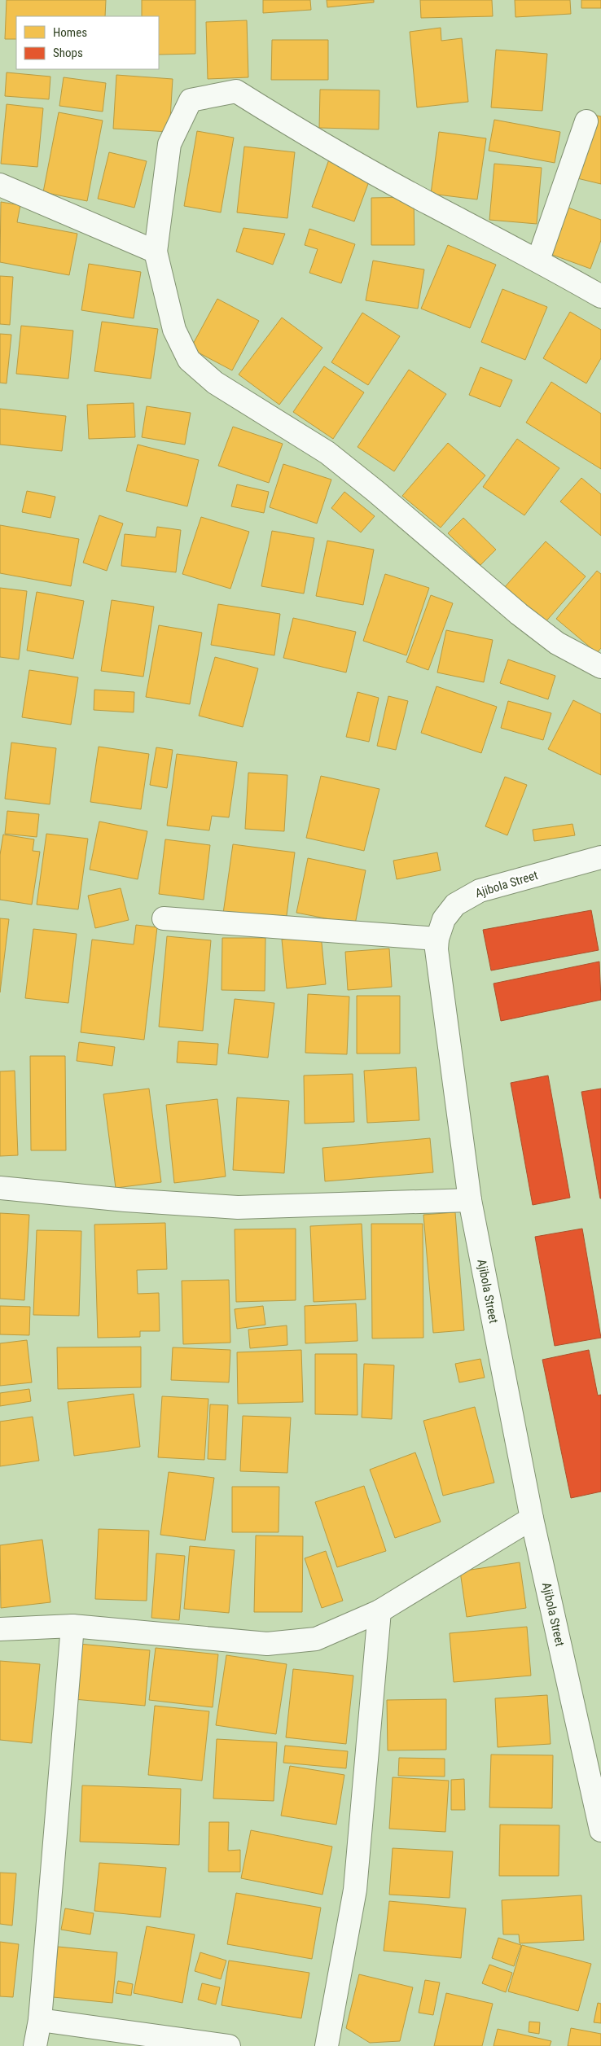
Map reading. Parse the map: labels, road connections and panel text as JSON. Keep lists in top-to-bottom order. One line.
{"streets":{"street":["Ajibola Street"]},"legend":["Homes","Shops"]}
